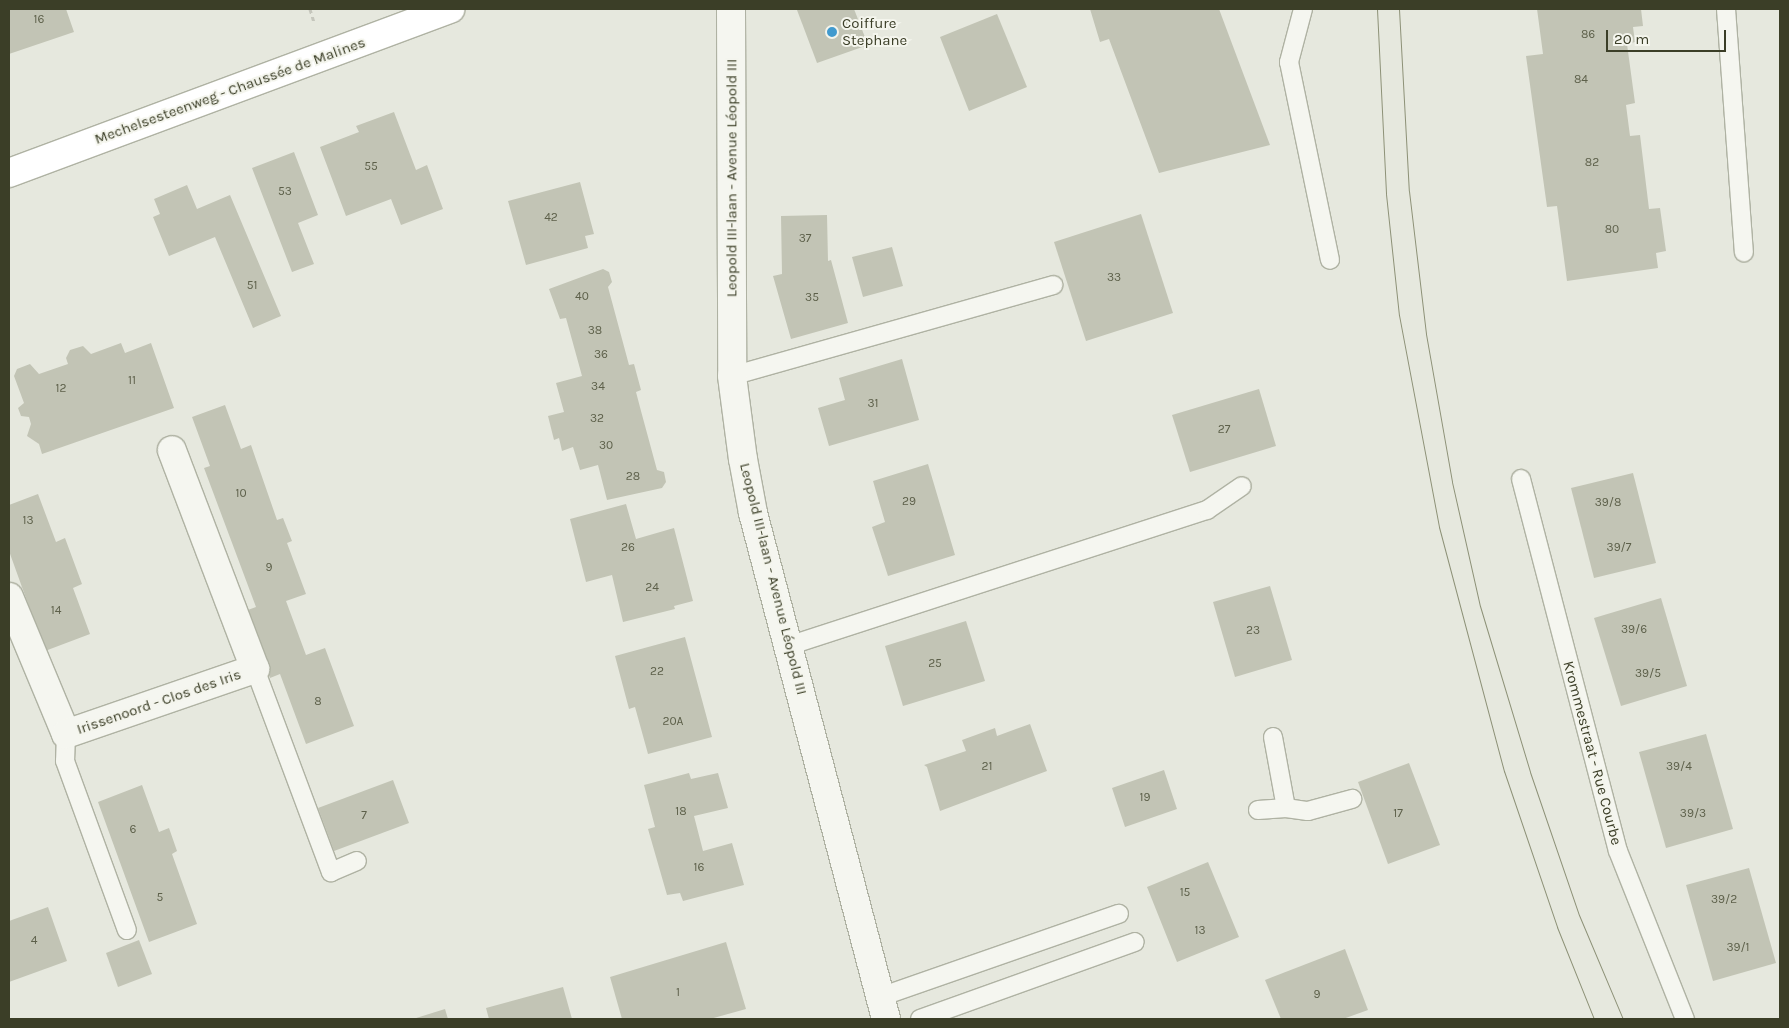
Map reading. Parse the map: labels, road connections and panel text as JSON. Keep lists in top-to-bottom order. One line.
{"streets":{"main road":["Mechelsesteenweg - Chaussée de Malines"],"street":["Leopold III-laan - Avenue Léopold III","Irissenoord - Clos des Iris"],"lane":["Krommestraat - Rue Courbe"]},"places":["Coiffure Stephane"],"house_numbers":["16","86","84","82","55","53","42","80","37","33","51","40","35","38","36","11","34","12","31","32","27","30","28","10","29","39/8","13","26","39/7","9","24","14","39/6","23","25","22","39/5","8","20A","21","39/4","19","18","17","39/3","7","6","16","15","5","39/2","13","4","39/1","1","9"],"scale_bar":"20 m"}
